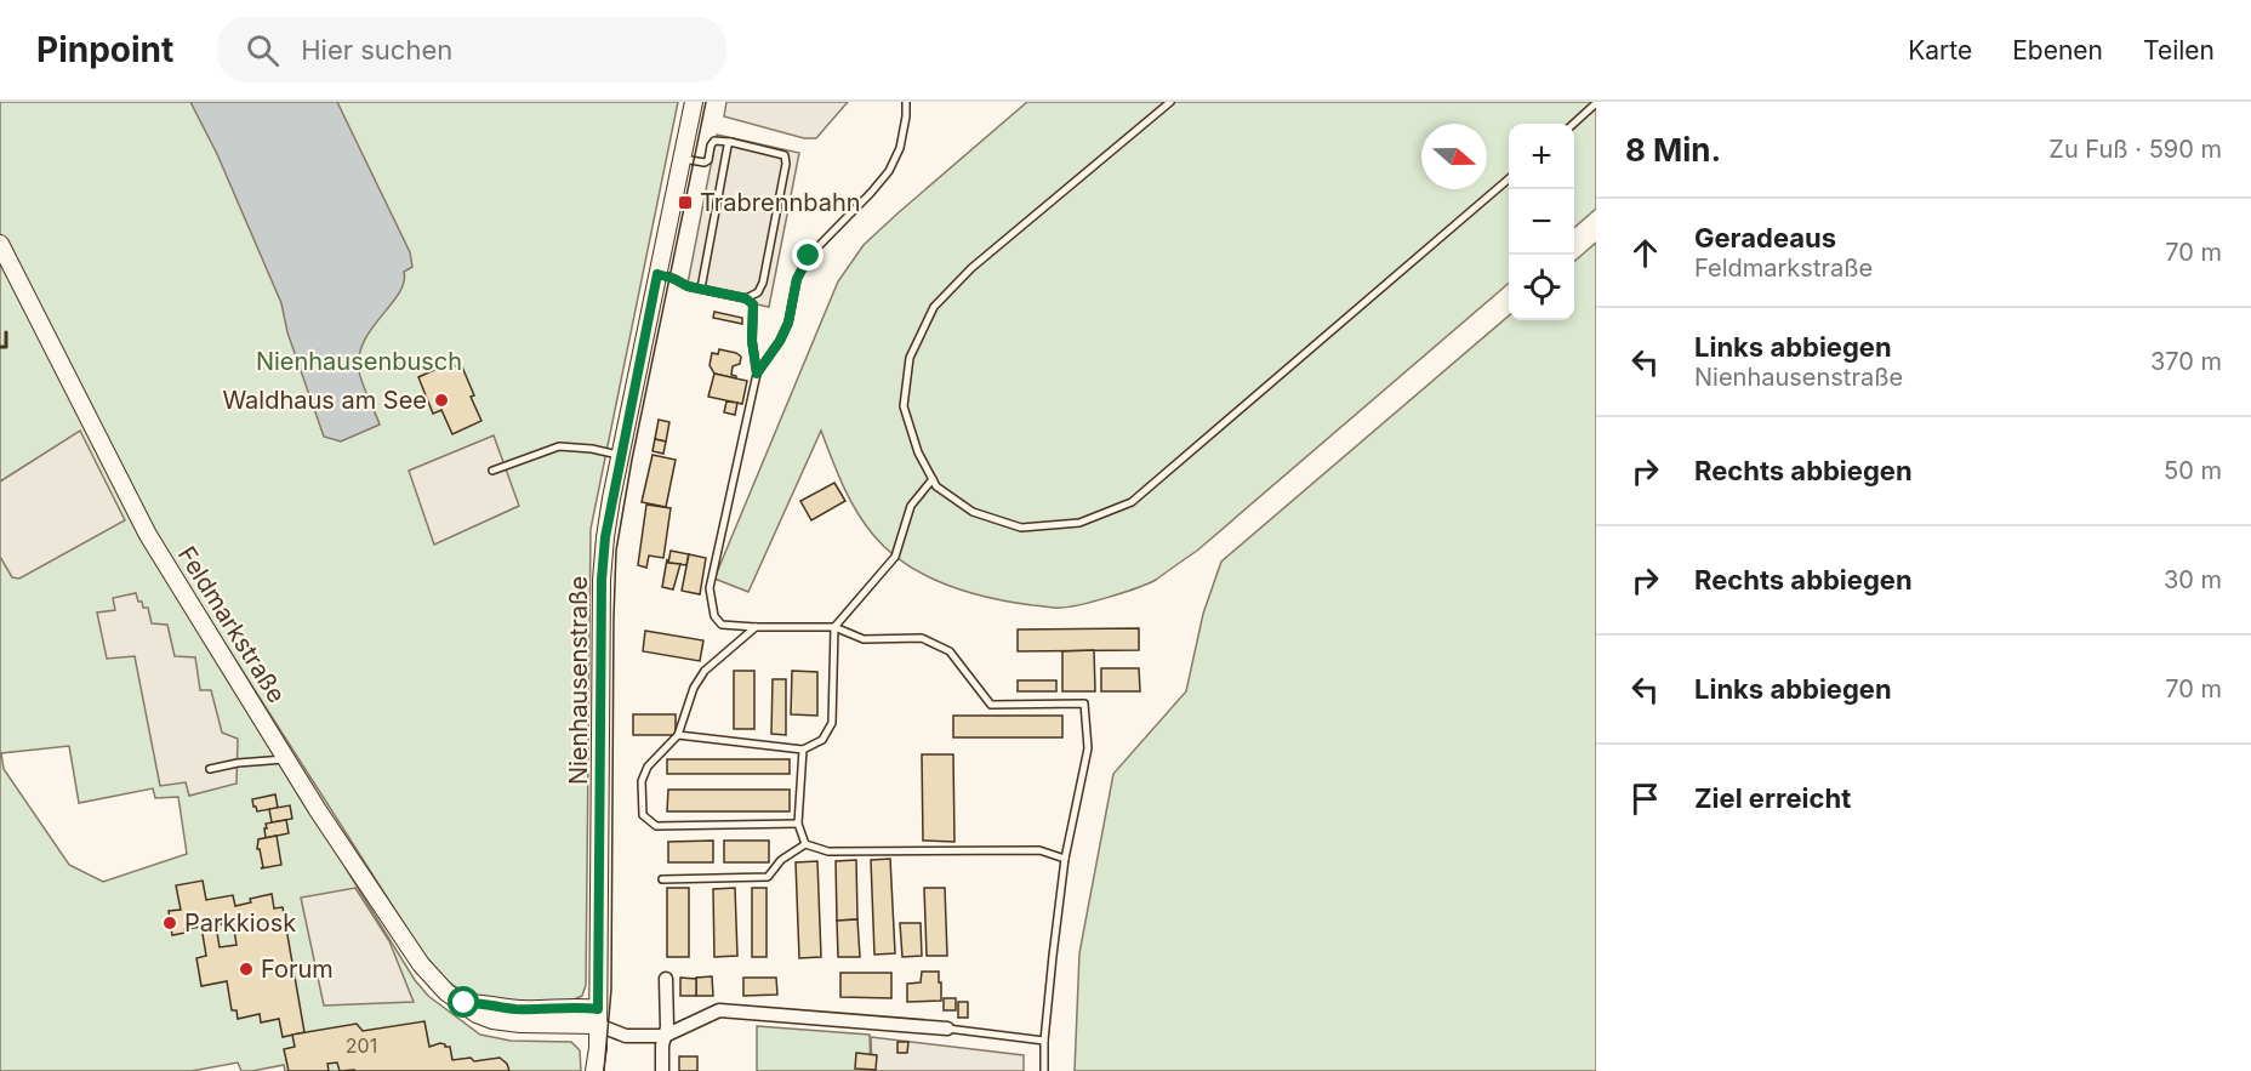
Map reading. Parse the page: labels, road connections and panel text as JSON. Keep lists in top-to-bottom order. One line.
{"streets":{"street":["Feldmarkstraße","Nienhausenstraße"]},"crossings":[["Feldmarkstraße","Nienhausenstraße"]],"parks":["Nienhausenbusch"],"places":{"transit":["Trabrennbahn"],"other":["Waldhaus am See","Parkkiosk","Forum"]},"house_numbers":["201"],"north":"right","page":{"header":"Pinpoint","search":"Hier suchen","nav":["Karte","Ebenen","Teilen"],"heading":["8 Min.","Zu Fuß · 590 m"],"map_buttons":["+","−"],"list":[["Geradeaus","Feldmarkstraße","70 m"],["Links abbiegen","Nienhausenstraße","370 m"],["Rechts abbiegen","50 m"],["Rechts abbiegen","30 m"],["Links abbiegen","70 m"],"Ziel erreicht"]}}
